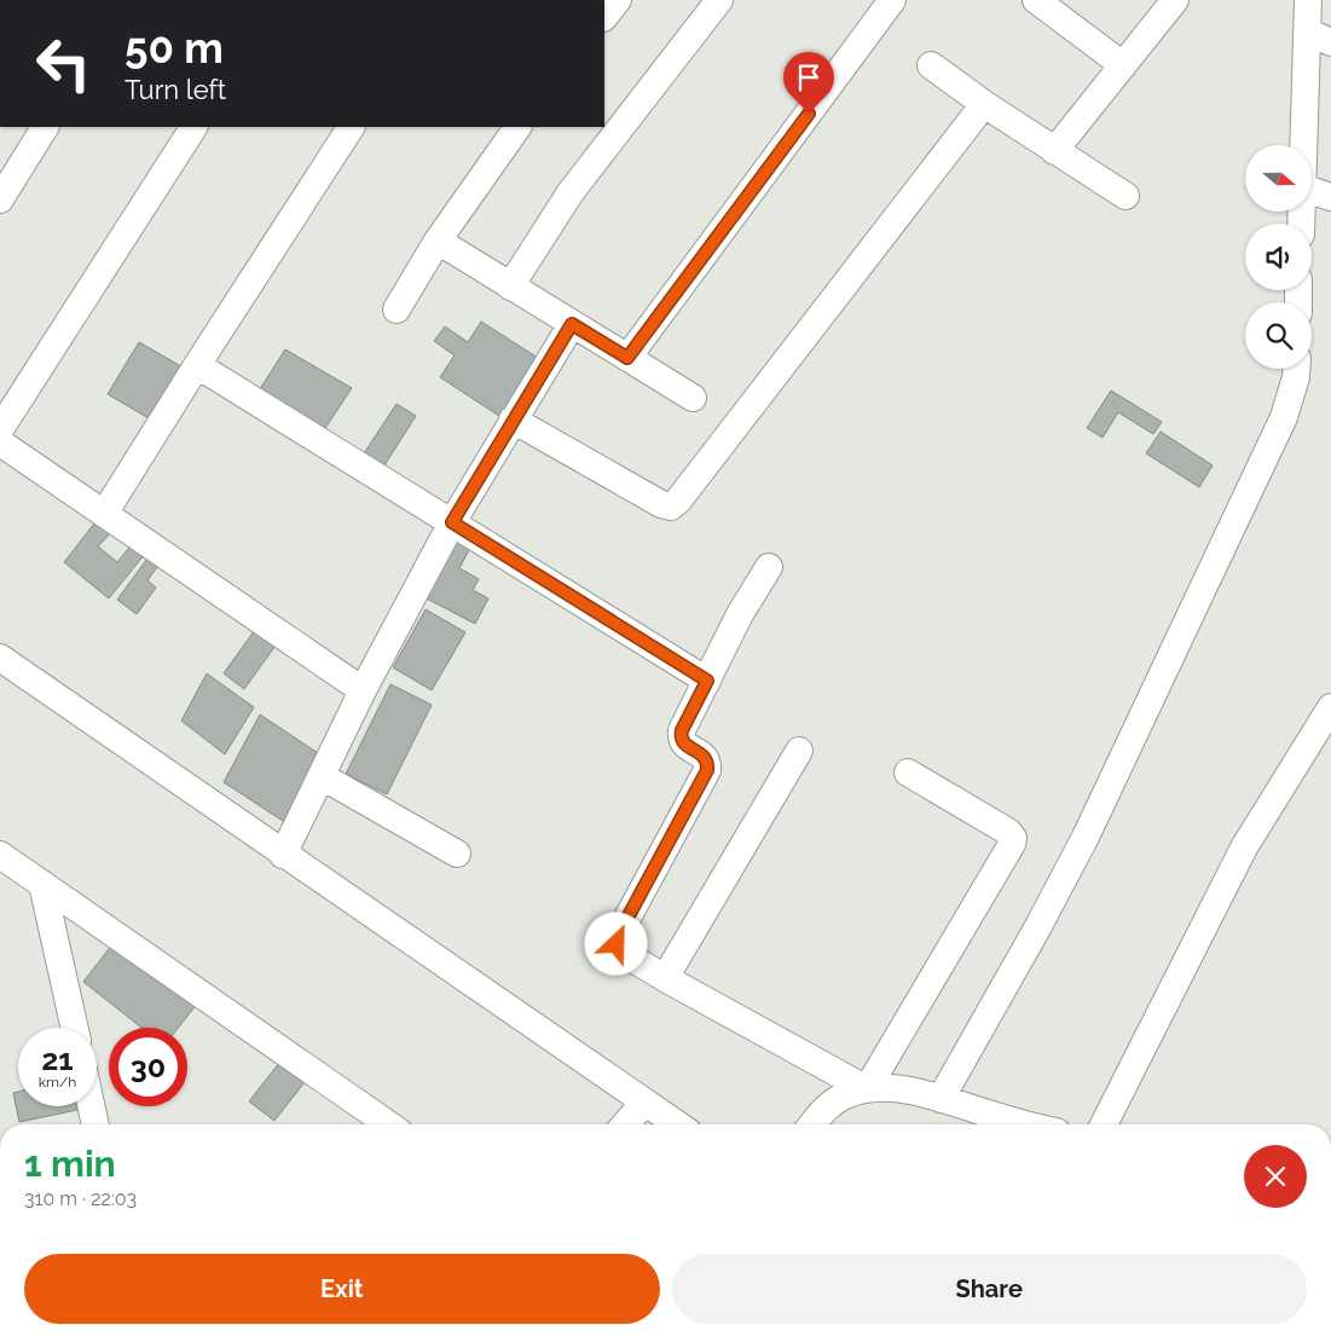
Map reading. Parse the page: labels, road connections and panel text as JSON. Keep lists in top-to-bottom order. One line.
{"north":"right","page":{"turn":["50 m","Turn left"],"speed":"21 km/h","limit":"30","heading":["1 min","310 m · 22:03"],"buttons":["Exit","Share"]}}
